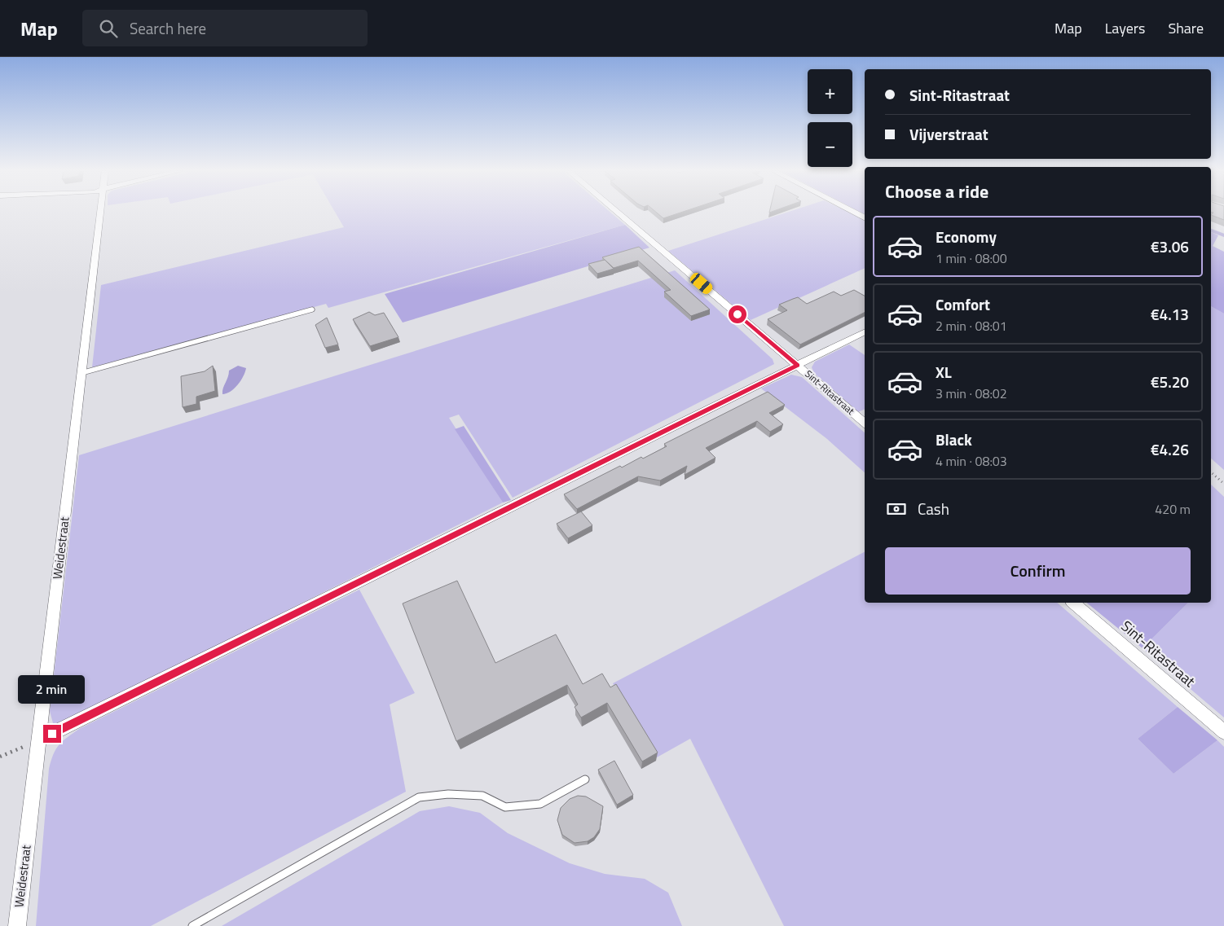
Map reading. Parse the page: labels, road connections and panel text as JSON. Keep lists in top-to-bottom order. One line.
{"streets":{"street":["Sint-Ritastraat","Weidestraat"]},"page":{"header":"Map","search":"Search here","nav":["Map","Layers","Share"],"map_buttons":["+","−"],"banner":["Sint-Ritastraat","Vijverstraat"],"heading":"Choose a ride","list":[{"name":"Economy","note":"1 min · 08:00","value":"€3.06"},{"name":"Comfort","note":"2 min · 08:01","value":"€4.13"},{"name":"XL","note":"3 min · 08:02","value":"€5.20"},{"name":"Black","note":"4 min · 08:03","value":"€4.26"}],"pay":["Cash","420 m"],"buttons":"Confirm","bubble":"2 min"}}
